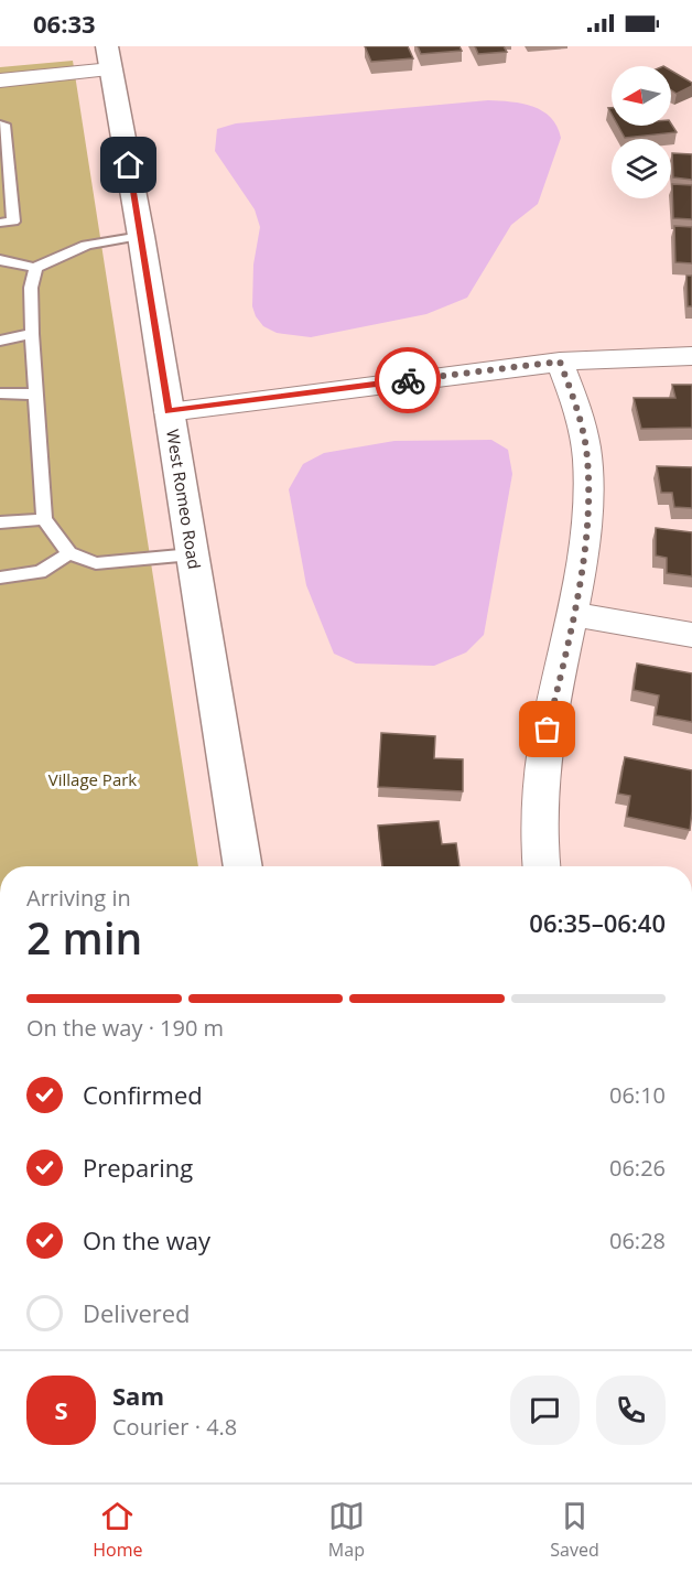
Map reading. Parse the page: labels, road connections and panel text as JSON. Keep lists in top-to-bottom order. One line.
{"streets":{"main road":["West Romeo Road"]},"parks":["Village Park"],"north":"left","page":{"status":"06:33","heading":["2 min","Arriving in","06:35–06:40"],"panel":["Sam","Courier · 4.8"],"bar":"On the way · 190 m","list":[["Confirmed","06:10"],["Preparing","06:26"],["On the way","06:28"],"Delivered"],"round":"S","tabs":["Home","Map","Saved"]}}
